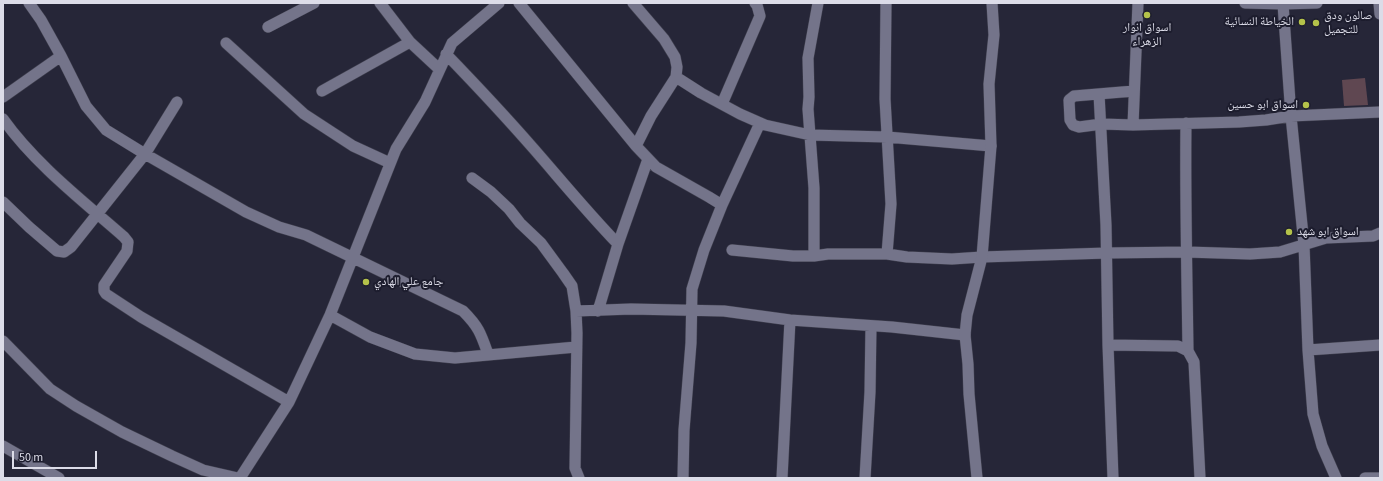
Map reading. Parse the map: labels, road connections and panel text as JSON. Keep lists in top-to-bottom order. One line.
{"places":["اسواق انوار الزهراء","الخياطة النسائية","صالون ودق للتجميل","اسواق ابو حسين","اسواق ابو شهد","جامع علي الهادي"],"scale_bar":"50 m"}
